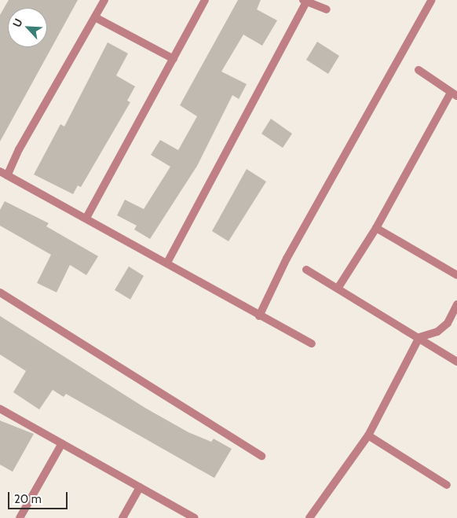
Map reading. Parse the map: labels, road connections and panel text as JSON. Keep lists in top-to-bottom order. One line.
{"scale_bar":"20 m","north":"top left"}
